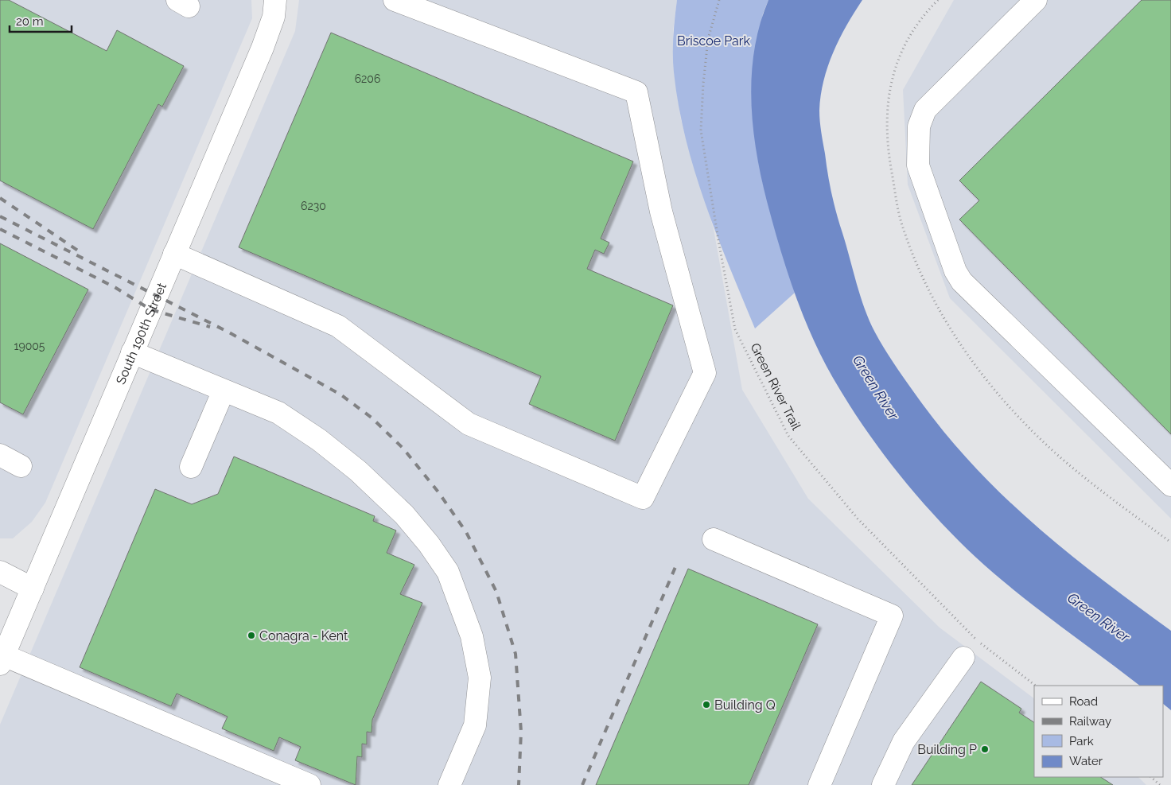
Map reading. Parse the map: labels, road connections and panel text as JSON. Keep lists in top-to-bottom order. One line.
{"streets":{"street":["South 190th Street"],"path":["Green River Trail"]},"water":["Green River"],"parks":["Briscoe Park"],"places":["Conagra - Kent","Building Q","Building P"],"house_numbers":["6206","6230","19005"],"legend":["Road","Railway","Park","Water"],"scale_bar":"20 m"}
